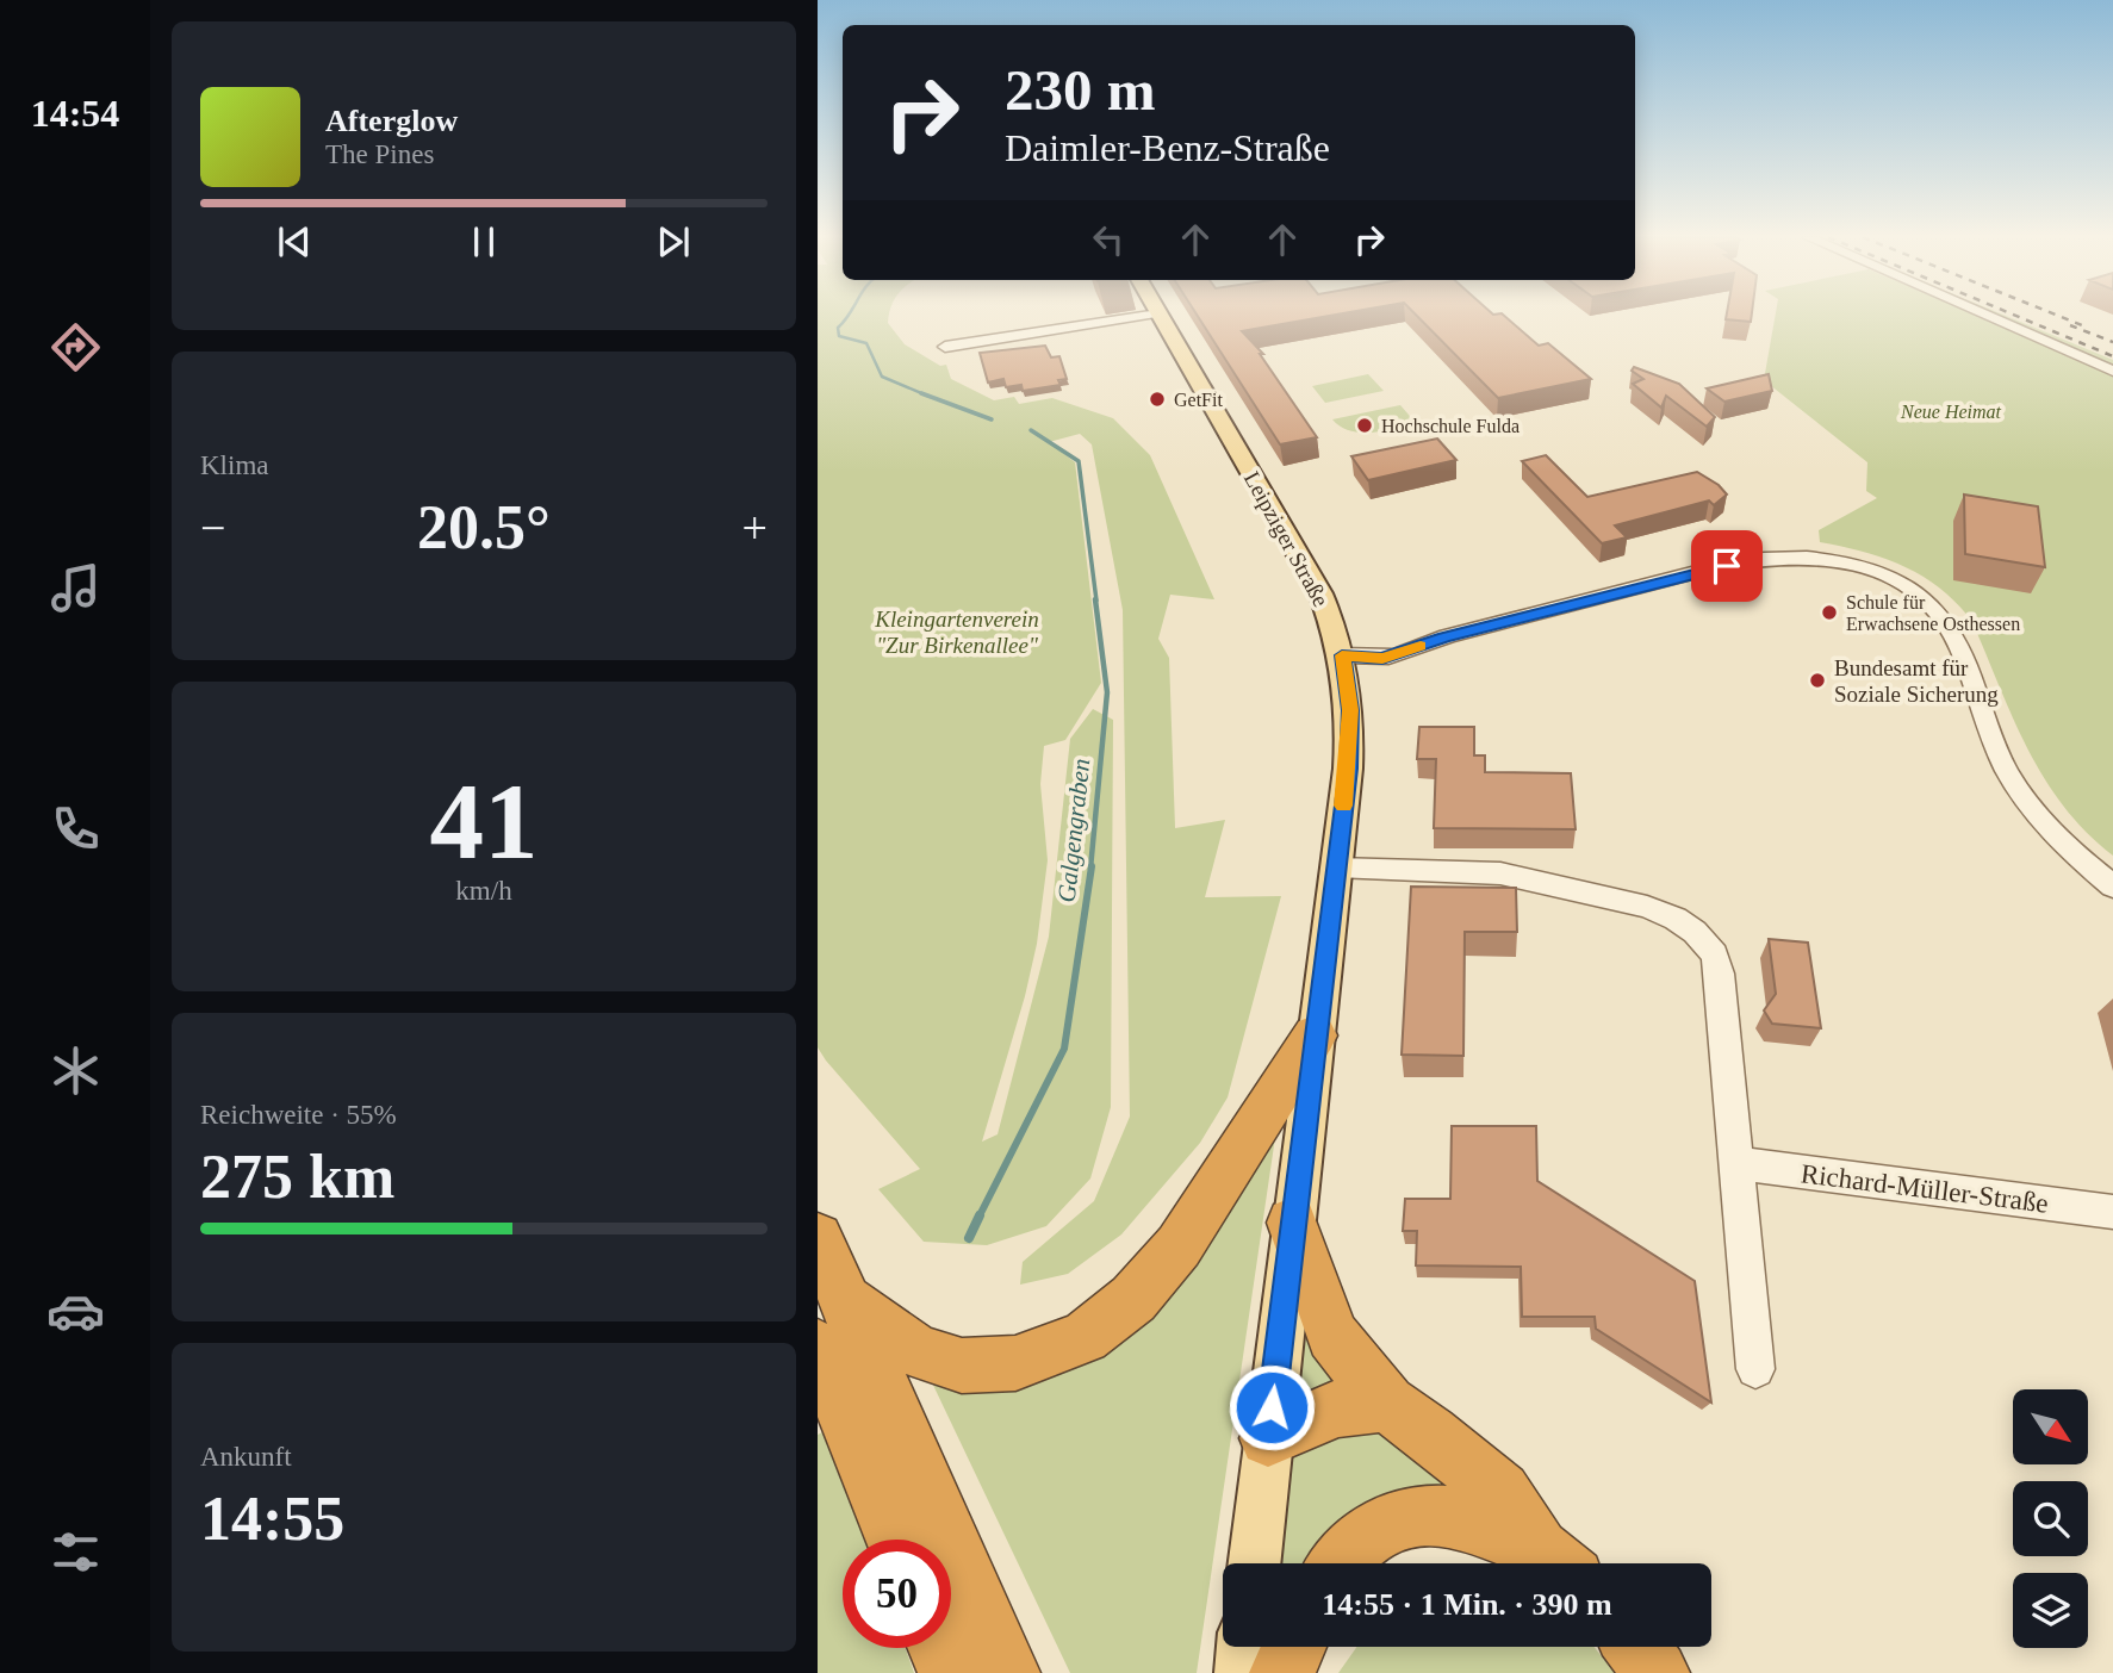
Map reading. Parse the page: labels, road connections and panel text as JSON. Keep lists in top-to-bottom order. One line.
{"streets":{"main road":["Leipziger Straße"],"street":["Richard-Müller-Straße"]},"water":["Galgengraben"],"parks":["Neue Heimat","Kleingartenverein \"Zur Birkenallee\""],"places":["GetFit","Hochschule Fulda","Schule für Erwachsene Osthessen","Bundesamt für Soziale Sicherung"],"north":"bottom right","page":{"tabs":"14:54","turn":["230 m","Daimler-Benz-Straße"],"song":["Afterglow","The Pines"],"tile":["Klima",["41","km/h"],["Reichweite · 55%","275 km"],["Ankunft","14:55"]],"heat":["−","20.5°","+"],"limit":"50","trip":"14:55 · 1 Min. · 390 m"}}
